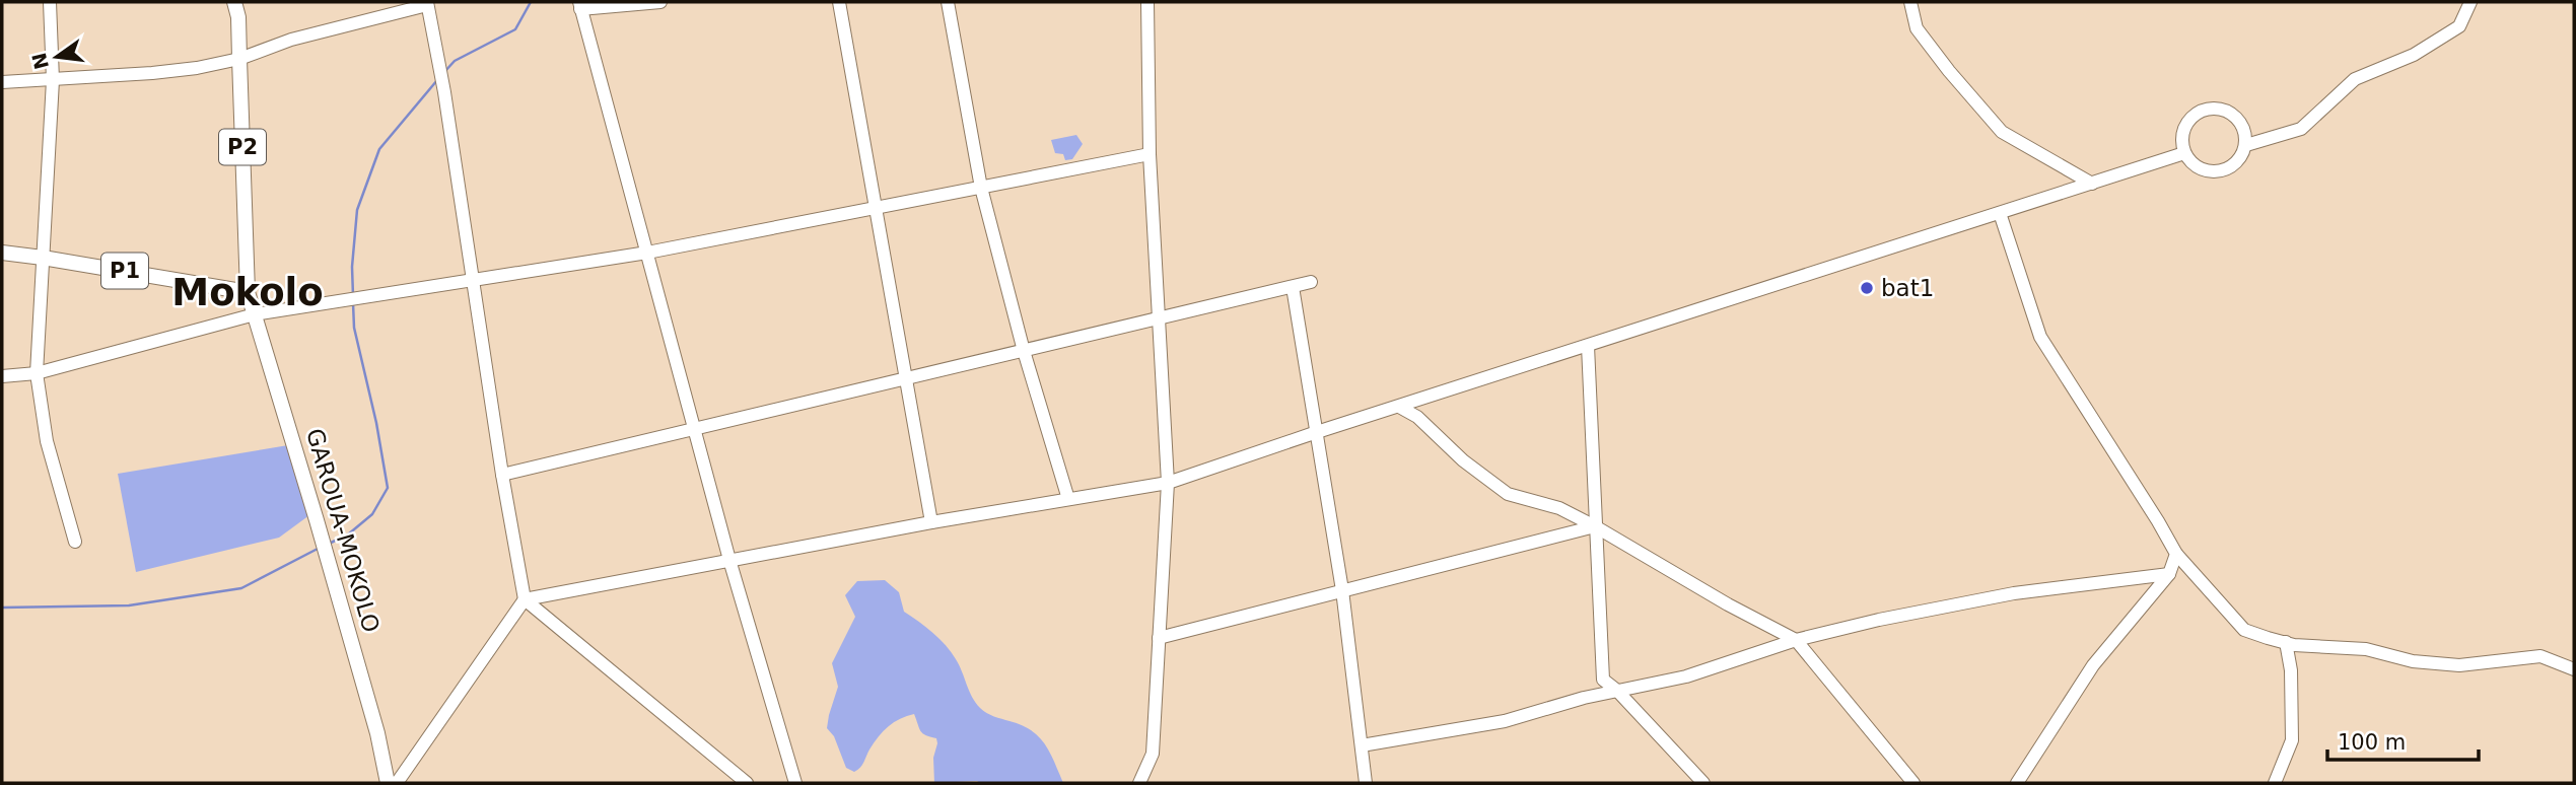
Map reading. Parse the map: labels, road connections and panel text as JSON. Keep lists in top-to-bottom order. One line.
{"streets":{"main road":["P2","P1","GAROUA-MOKOLO"]},"crossings":[["P2","P1"],["P2","GAROUA-MOKOLO"],["P1","GAROUA-MOKOLO"]],"districts":["Mokolo"],"places":["bat1"],"scale_bar":"100 m","north":"left"}
